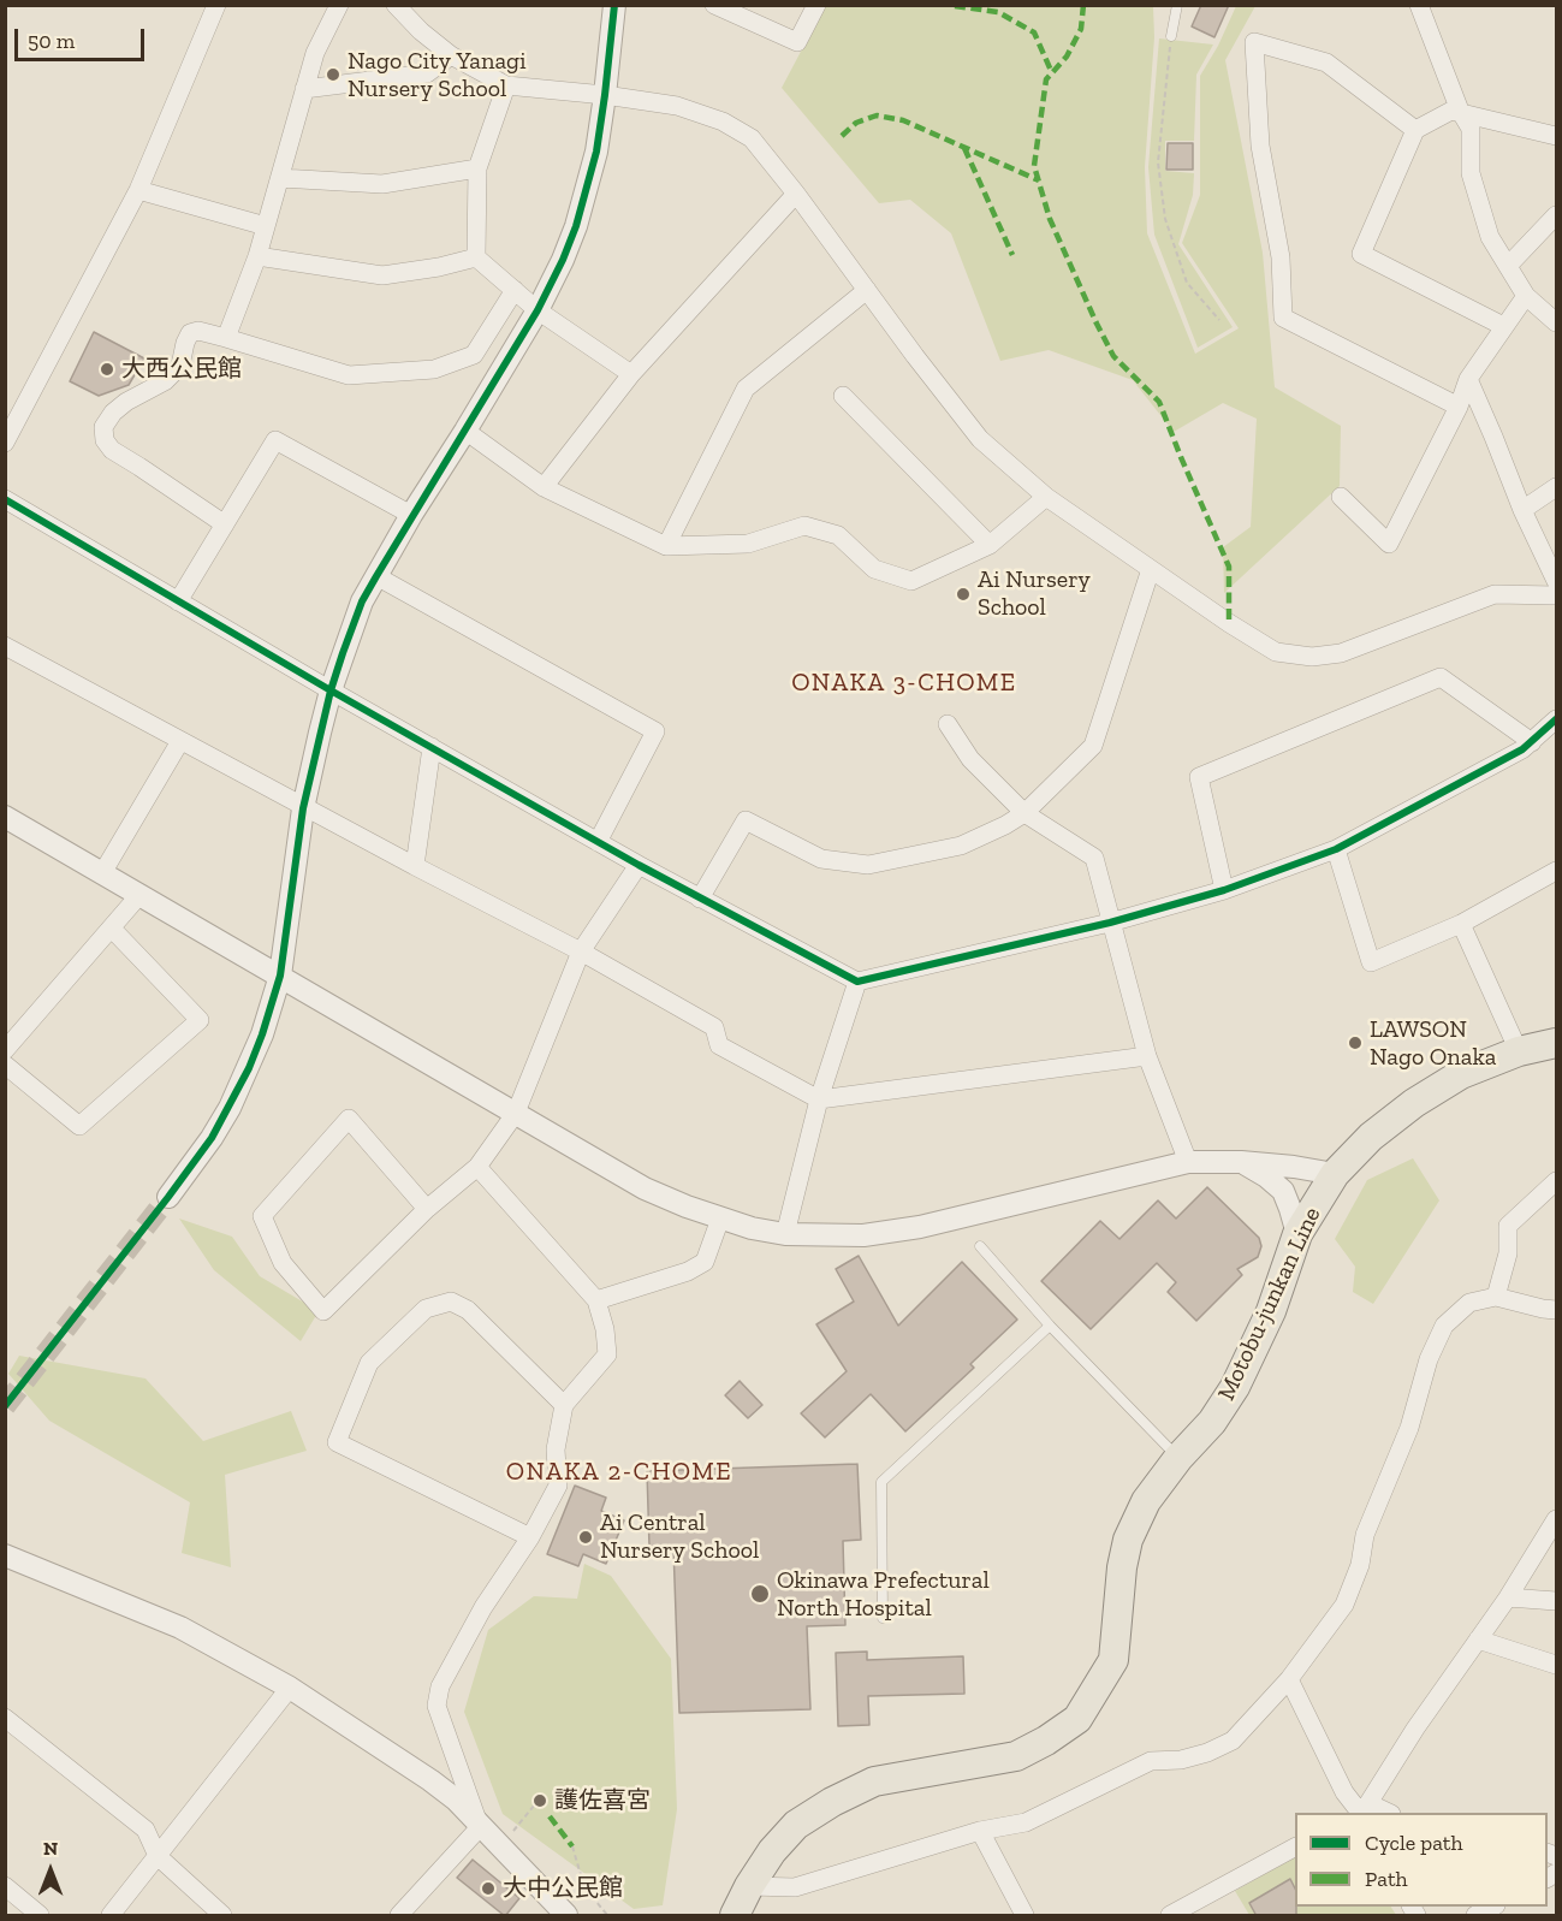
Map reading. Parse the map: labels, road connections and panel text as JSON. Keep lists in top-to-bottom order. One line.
{"streets":{"main road":["Motobu-junkan Line"]},"districts":["ONAKA 3-CHOME","ONAKA 2-CHOME"],"places":["Nago City Yanagi Nursery School","大西公民館","Ai Nursery School","LAWSON Nago Onaka","Ai Central Nursery School","Okinawa Prefectural North Hospital","護佐喜宮","大中公民館"],"legend":["Cycle path","Path"],"scale_bar":"50 m","north":"top"}
